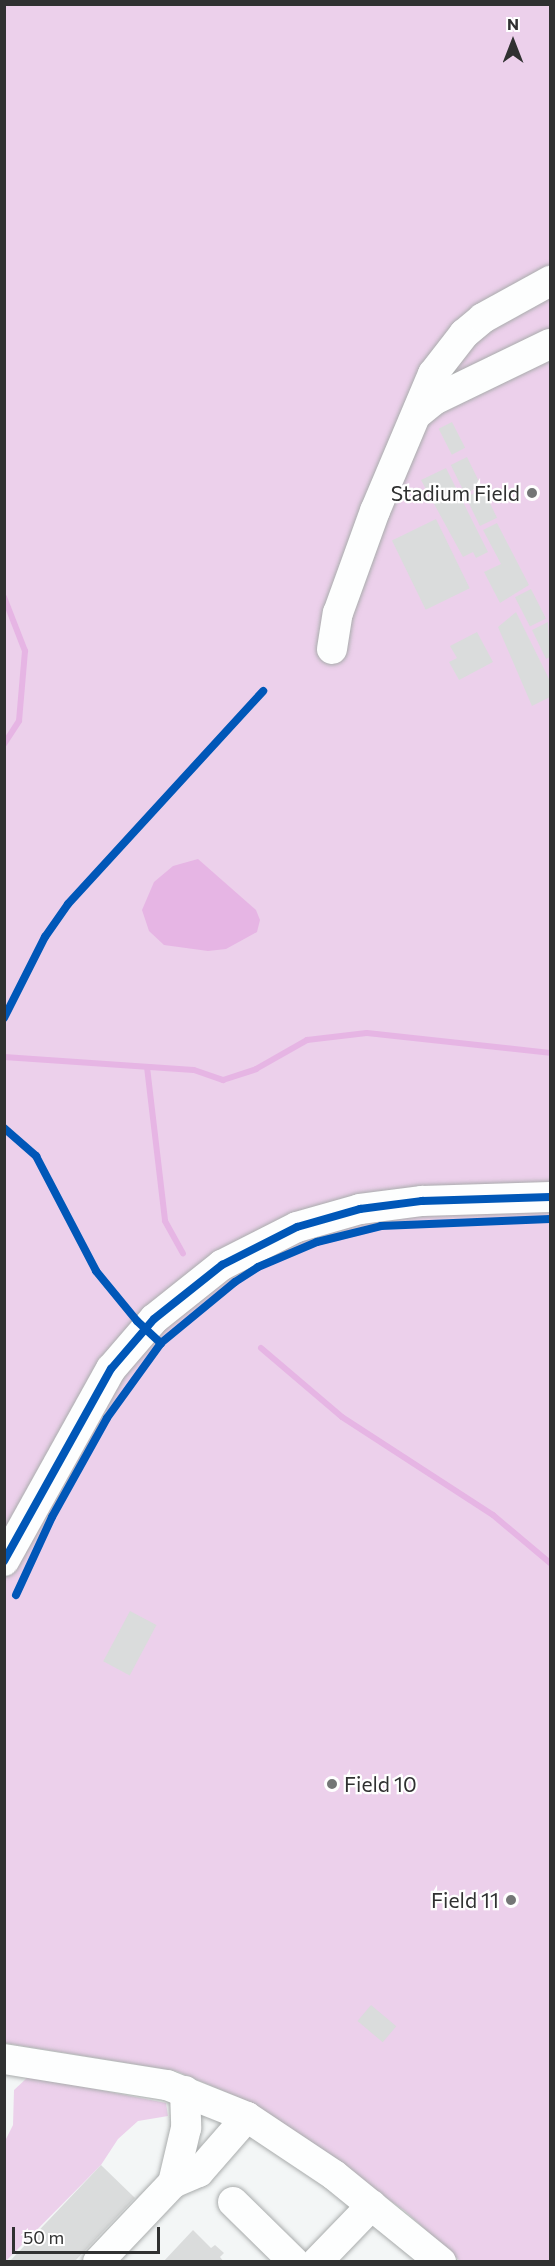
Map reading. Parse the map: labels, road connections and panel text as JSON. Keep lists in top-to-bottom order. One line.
{"places":["Stadium Field","Field 10","Field 11"],"scale_bar":"50 m","north":"top"}
